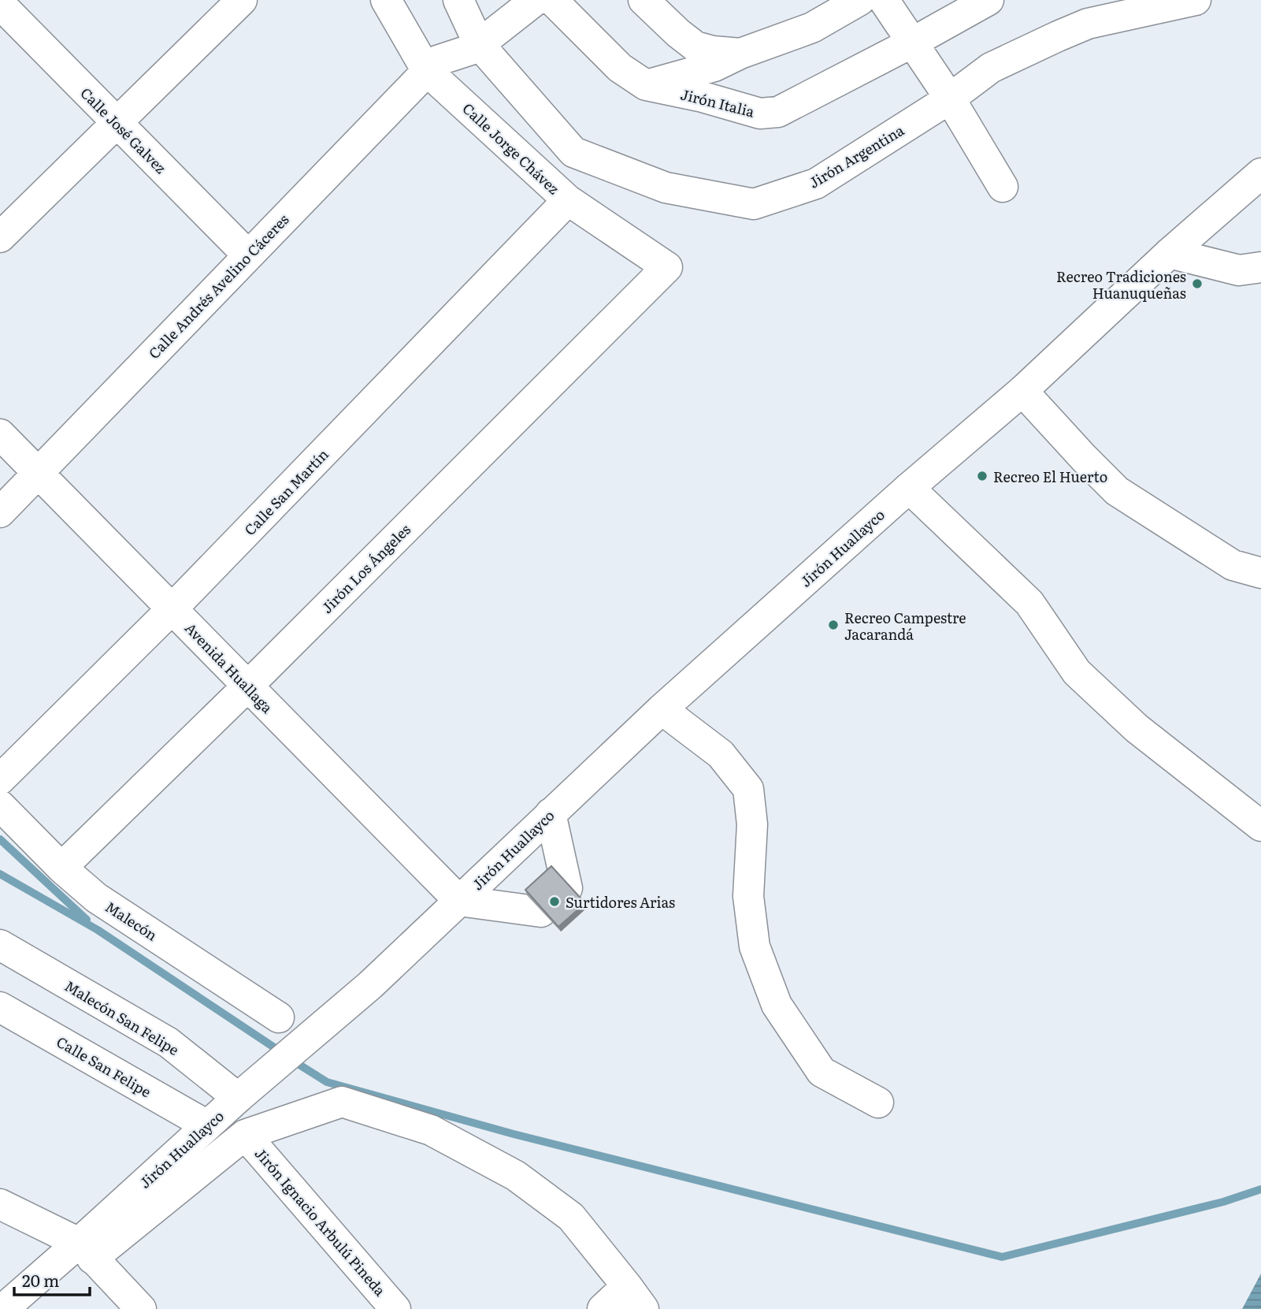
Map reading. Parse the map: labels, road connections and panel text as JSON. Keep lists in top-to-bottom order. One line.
{"streets":{"street":["Jirón Italia","Calle José Galvez","Calle Jorge Chávez","Jirón Argentina","Calle Andrés Avelino Cáceres","Calle San Martín","Jirón Huallayco","Jirón Los Ángeles","Avenida Huallaga","Malecón","Malecón San Felipe","Calle San Felipe","Jirón Ignacio Arbulú Pineda"]},"crossings":[["Calle José Galvez","Calle Andrés Avelino Cáceres"],["Calle Jorge Chávez","Calle Andrés Avelino Cáceres"],["Calle Jorge Chávez","Calle San Martín"],["Calle Jorge Chávez","Jirón Los Ángeles"],["Calle Andrés Avelino Cáceres","Avenida Huallaga"],["Calle San Martín","Avenida Huallaga"],["Jirón Huallayco","Avenida Huallaga"],["Jirón Huallayco","Malecón San Felipe"],["Jirón Huallayco","Calle San Felipe"],["Jirón Huallayco","Jirón Ignacio Arbulú Pineda"],["Jirón Los Ángeles","Avenida Huallaga"],["Jirón Los Ángeles","Malecón"]],"places":["Recreo Tradiciones Huanuqueñas","Recreo El Huerto","Recreo Campestre Jacarandá","Surtidores Arias"],"scale_bar":"20 m"}
